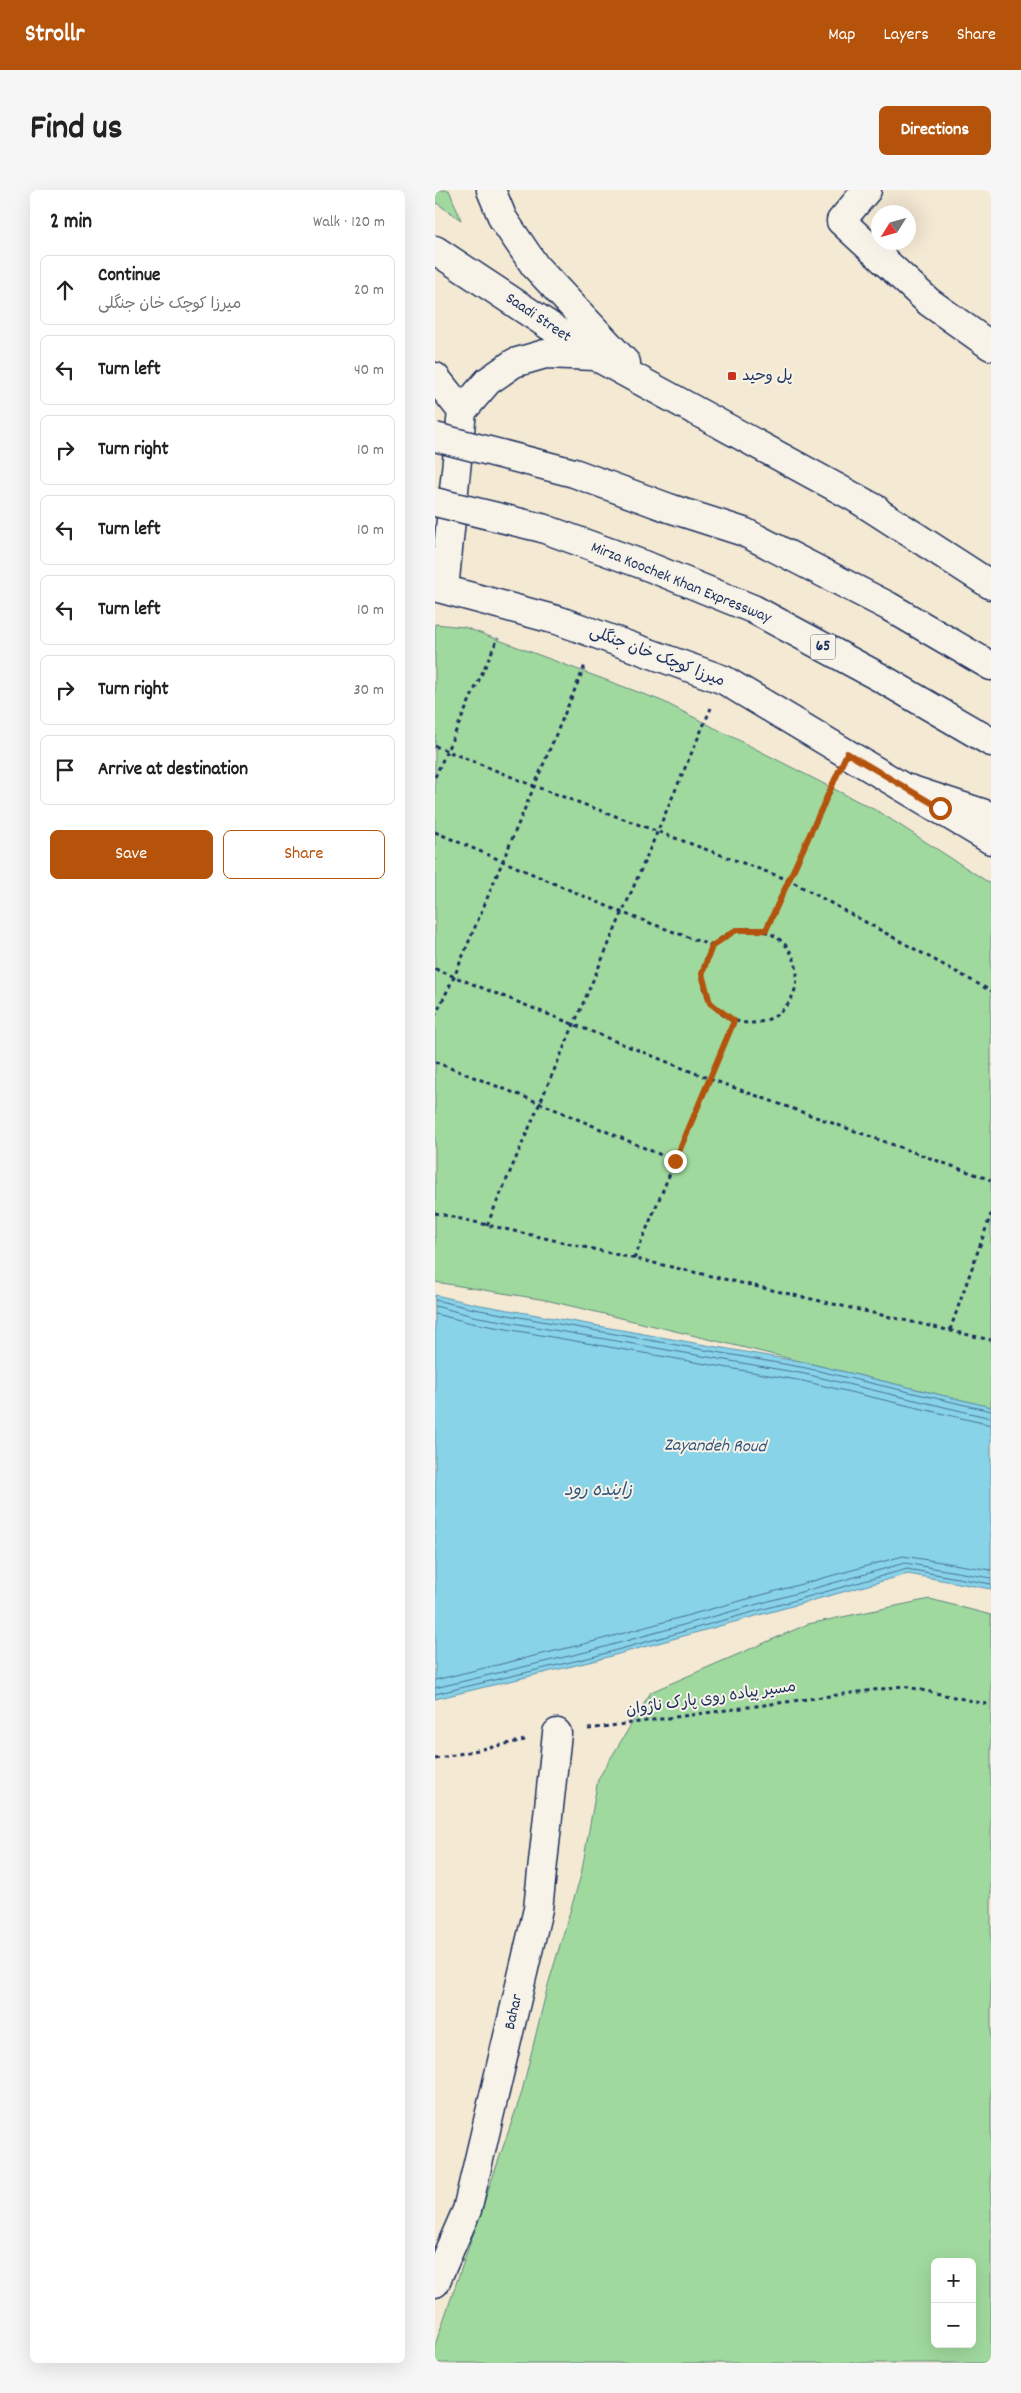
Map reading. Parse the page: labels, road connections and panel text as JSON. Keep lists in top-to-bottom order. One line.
{"streets":{"main road":["Saadi Street","Mirza Koochek Khan Expressway","65","میرزا کوچک خان جنگلی","Bahar"],"path":["مسیر پیاده روی پارک ناژوان"]},"crossings":[["مسیر پیاده روی پارک ناژوان","Bahar"]],"water":["Zayandeh Roud","زاینده رود"],"places":{"transit":["پل وحید"]},"north":"bottom left","page":{"header":"Strollr","nav":["Map","Layers","Share"],"title":"Find us","buttons":["Directions",["Save","Share"]],"heading":["2 min","Walk · 120 m"],"list":[["Continue","میرزا کوچک خان جنگلی","20 m"],["Turn left","40 m"],["Turn right","10 m"],["Turn left","10 m"],["Turn left","10 m"],["Turn right","30 m"],"Arrive at destination"],"map_buttons":["+","−"]}}
